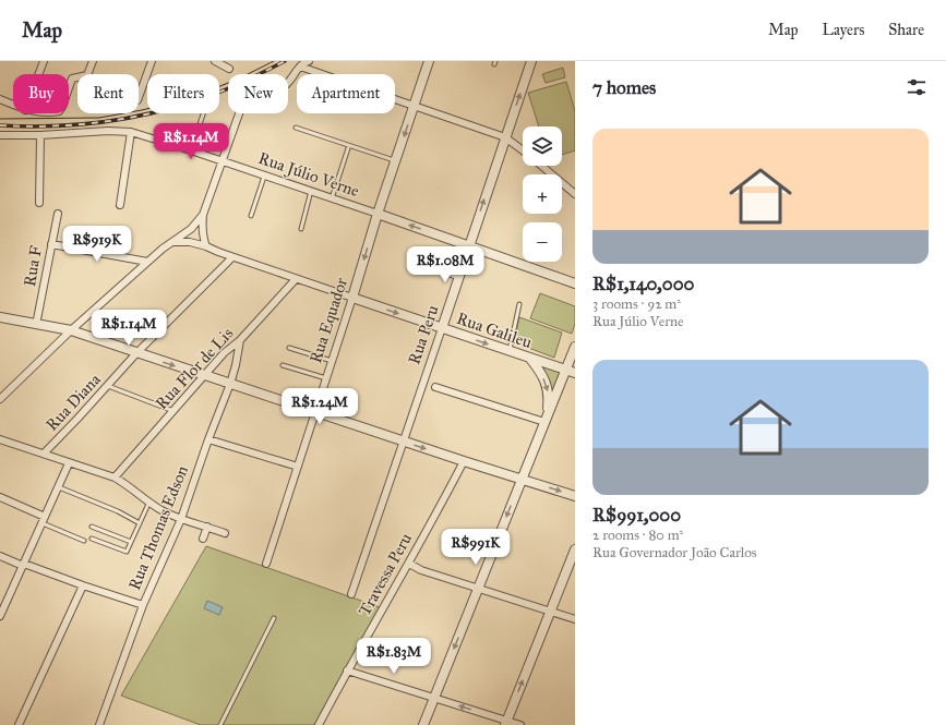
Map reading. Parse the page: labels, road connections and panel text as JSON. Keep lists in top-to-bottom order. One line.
{"streets":{"street":["Rua Júlio Verne","Rua F","Rua Equador","Rua Galileu","Rua Peru","Rua Flor de Lis","Rua Diana","Rua Thomas Edson","Travessa Peru"]},"crossings":[["Rua Júlio Verne","Rua Equador"],["Rua Júlio Verne","Rua Peru"],["Rua Equador","Rua Galileu"],["Rua Galileu","Rua Peru"],["Rua Galileu","Rua Flor de Lis"],["Rua Galileu","Rua Diana"],["Rua Flor de Lis","Rua Thomas Edson"]],"page":{"header":"Map","nav":["Map","Layers","Share"],"heading":"7 homes","chip":["Buy","Rent","Filters","New","Apartment"],"list":[{"name":"R$1,140,000","note":"3 rooms · 92 m² · Rua Júlio Verne"},{"name":"R$991,000","note":"2 rooms · 80 m² · Rua Governador João Carlos"}],"price":["R$1.14M","R$919K","R$1.08M","R$1.14M","R$1.24M","R$991K","R$1.83M"],"map_buttons":["+","−"]}}
